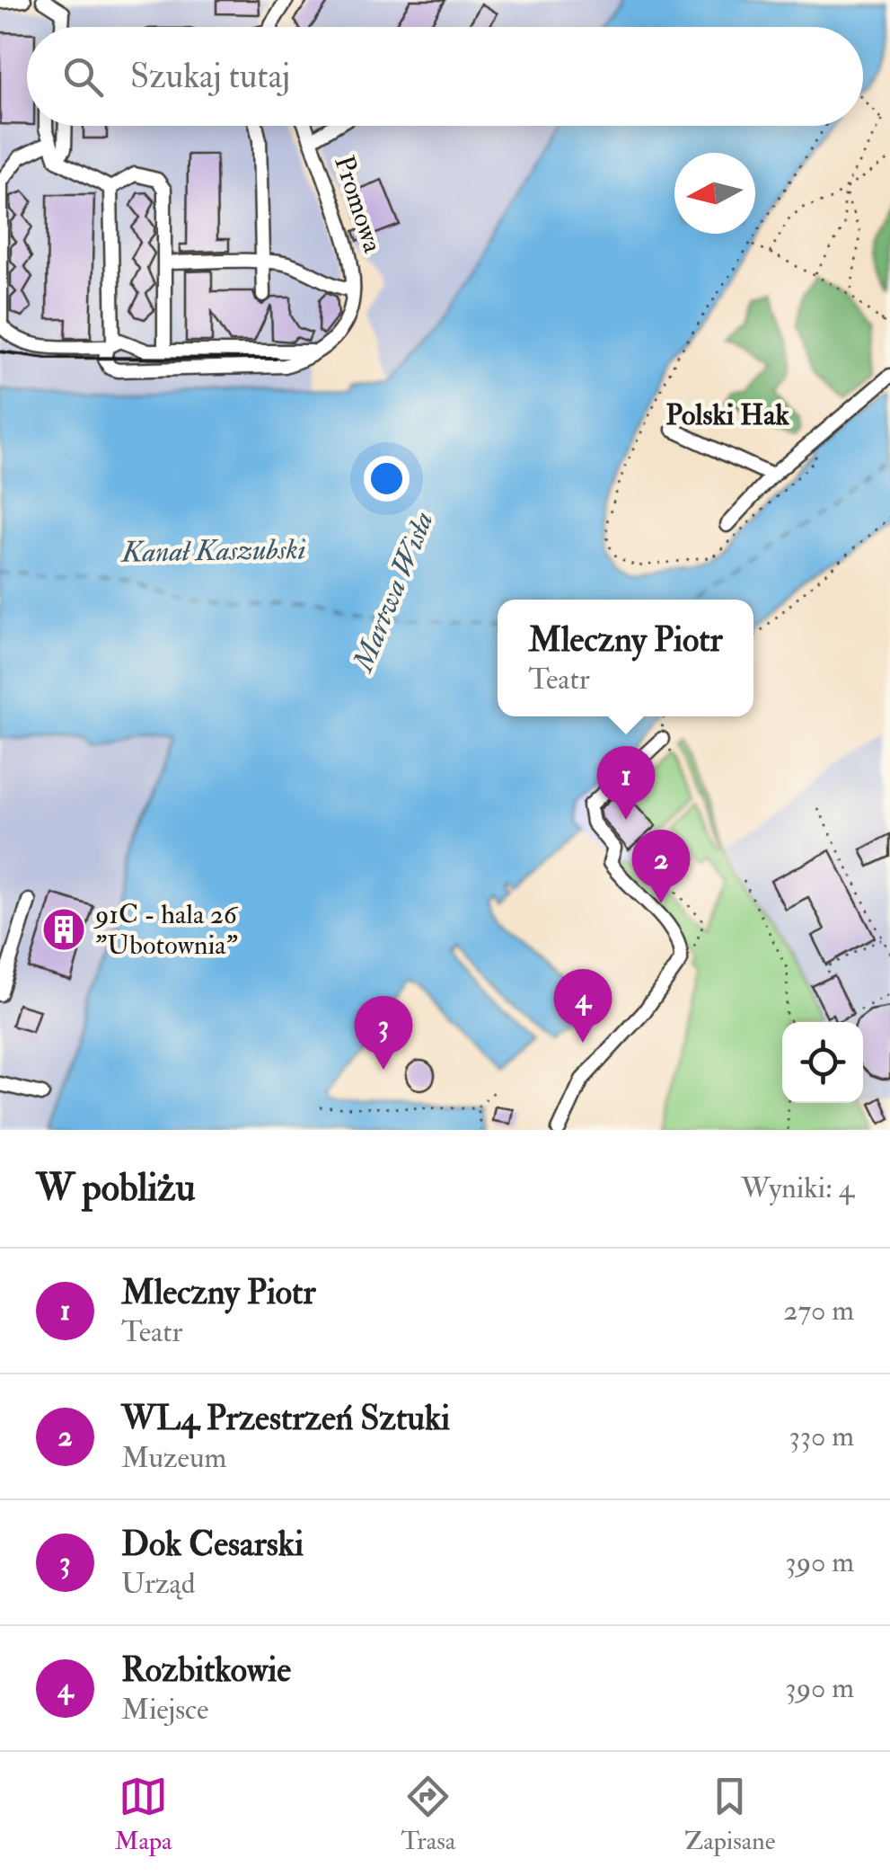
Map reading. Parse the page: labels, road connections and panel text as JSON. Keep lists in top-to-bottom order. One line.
{"streets":{"street":["Promowa"]},"districts":["Polski Hak"],"water":["Kanał Kaszubski","Martwa Wisła"],"places":{"building":["91C - hala 26 \"Ubotownia\""]},"north":"left","page":{"search":"Szukaj tutaj","popup":["Mleczny Piotr","Teatr"],"pins":["1","2","4","3"],"heading":["W pobliżu","Wyniki: 4"],"list":[{"mark":"1","name":"Mleczny Piotr","note":"Teatr","value":"270 m"},{"mark":"2","name":"WL4 Przestrzeń Sztuki","note":"Muzeum","value":"330 m"},{"mark":"3","name":"Dok Cesarski","note":"Urząd","value":"390 m"},{"mark":"4","name":"Rozbitkowie","note":"Miejsce","value":"390 m"}],"nav":["Mapa","Trasa","Zapisane"]}}
